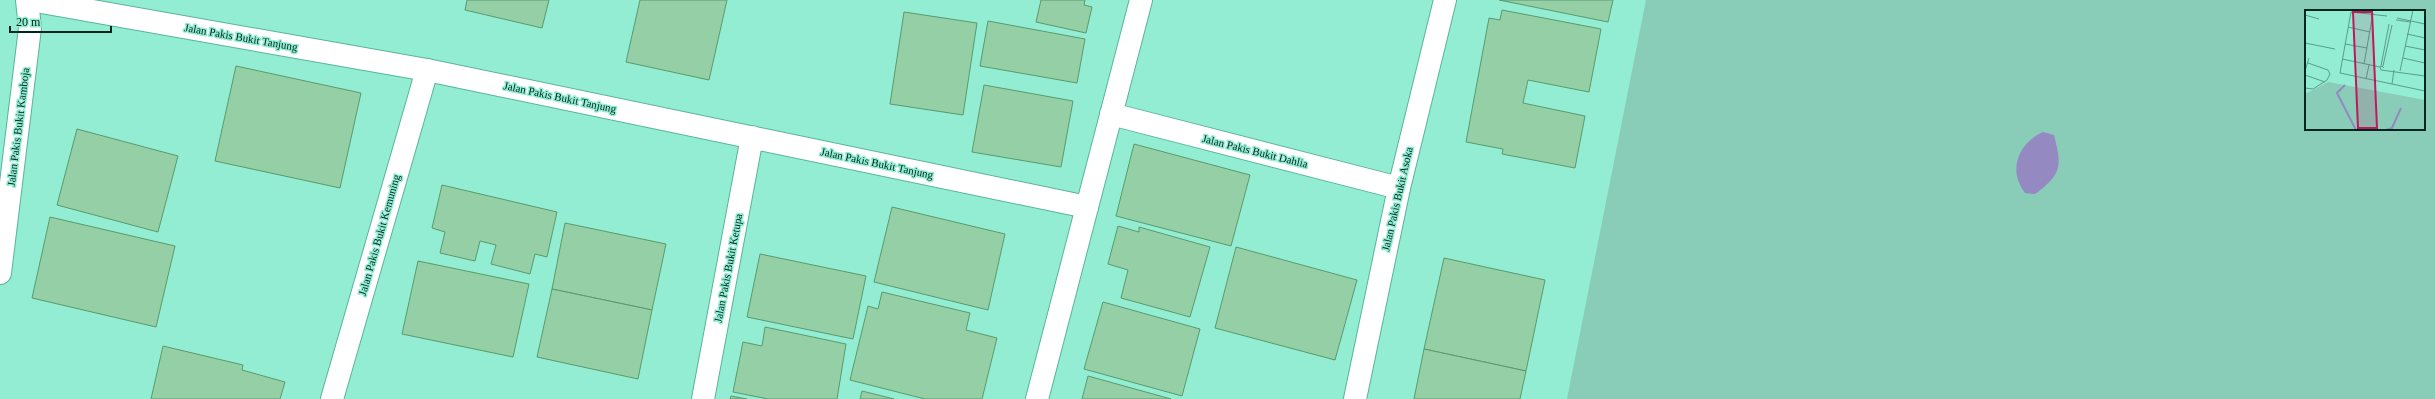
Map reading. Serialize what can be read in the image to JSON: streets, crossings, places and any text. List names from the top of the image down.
{
  "streets": {
    "street": [
      "Jalan Pakis Bukit Tanjung",
      "Jalan Pakis Bukit Kamboja",
      "Jalan Pakis Bukit Dahlia",
      "Jalan Pakis Bukit Asoka",
      "Jalan Pakis Bukit Kemuning",
      "Jalan Pakis Bukit Ketupa"
    ]
  },
  "crossings": [
    ["Jalan Pakis Bukit Tanjung", "Jalan Pakis Bukit Kamboja"],
    ["Jalan Pakis Bukit Tanjung", "Jalan Pakis Bukit Kemuning"],
    ["Jalan Pakis Bukit Tanjung", "Jalan Pakis Bukit Ketupa"],
    ["Jalan Pakis Bukit Dahlia", "Jalan Pakis Bukit Asoka"]
  ],
  "scale_bar": "20 m"
}
